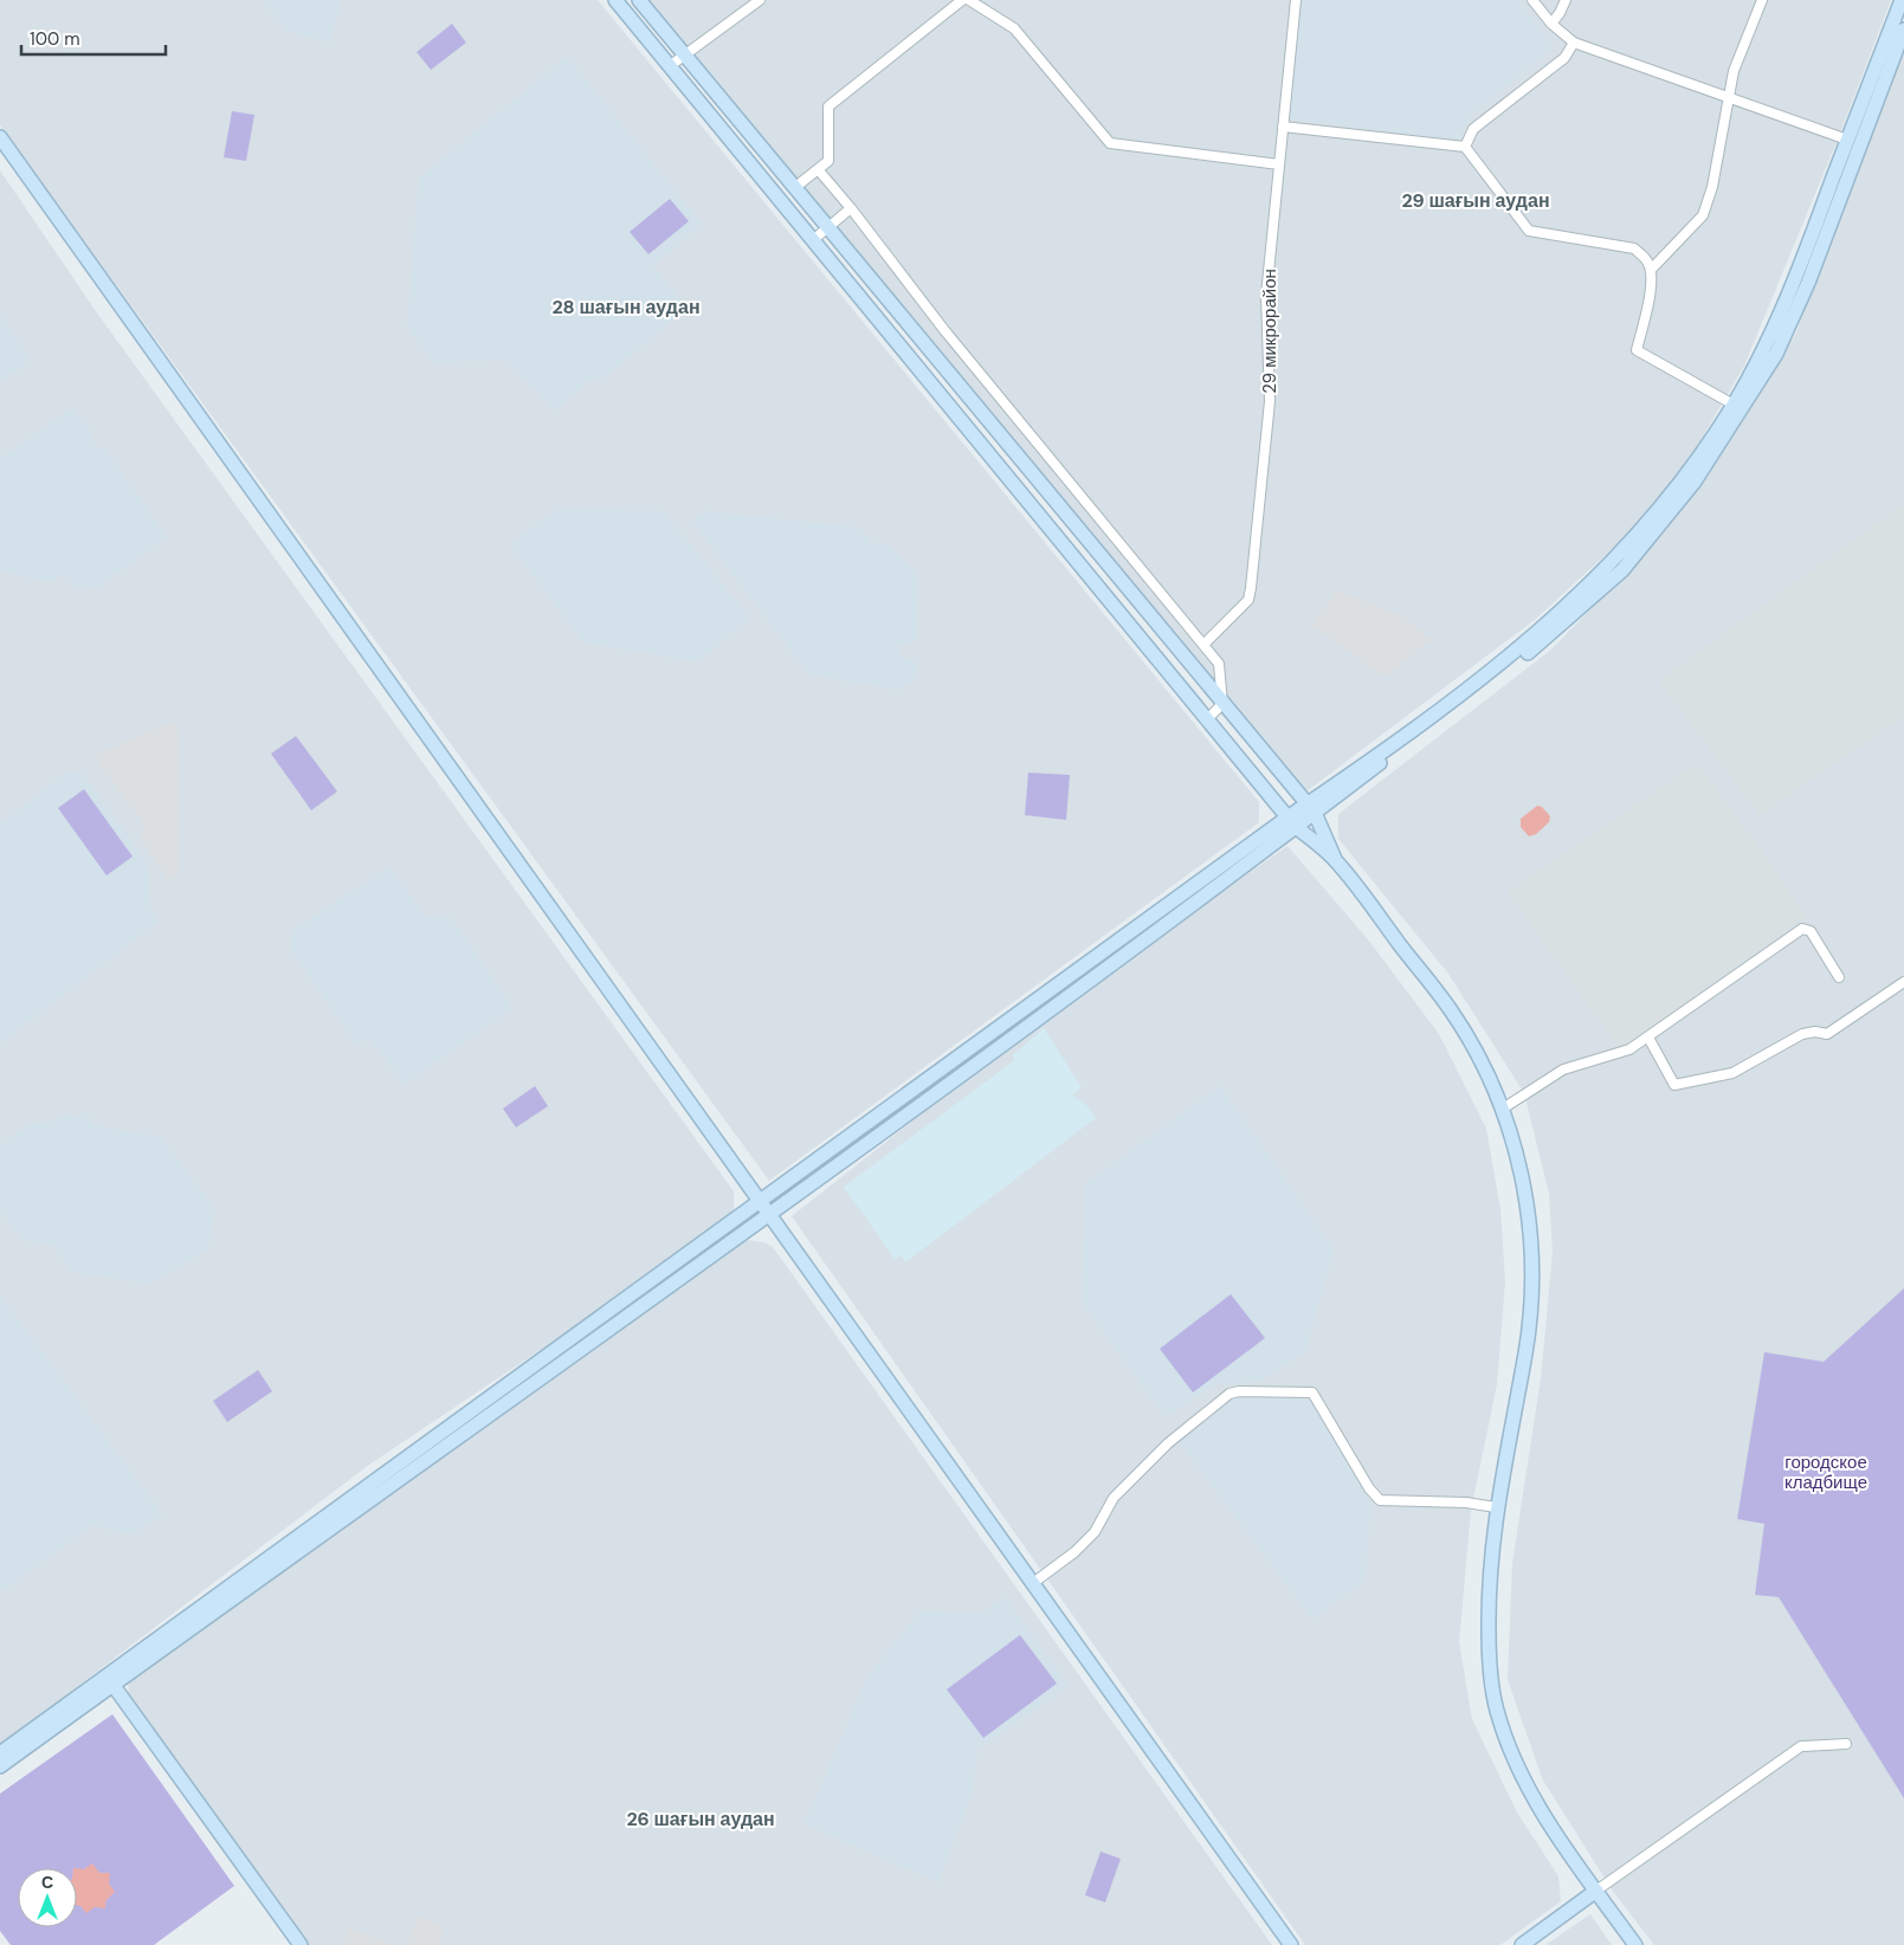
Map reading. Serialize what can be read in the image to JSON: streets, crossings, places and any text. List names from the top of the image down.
{
  "streets": {
    "street": ["29 микрорайон"]
  },
  "districts": ["29 шағын аудан", "28 шағын аудан", "26 шағын аудан"],
  "parks": ["городское кладбище"],
  "scale_bar": "100 m",
  "north": "top"
}
